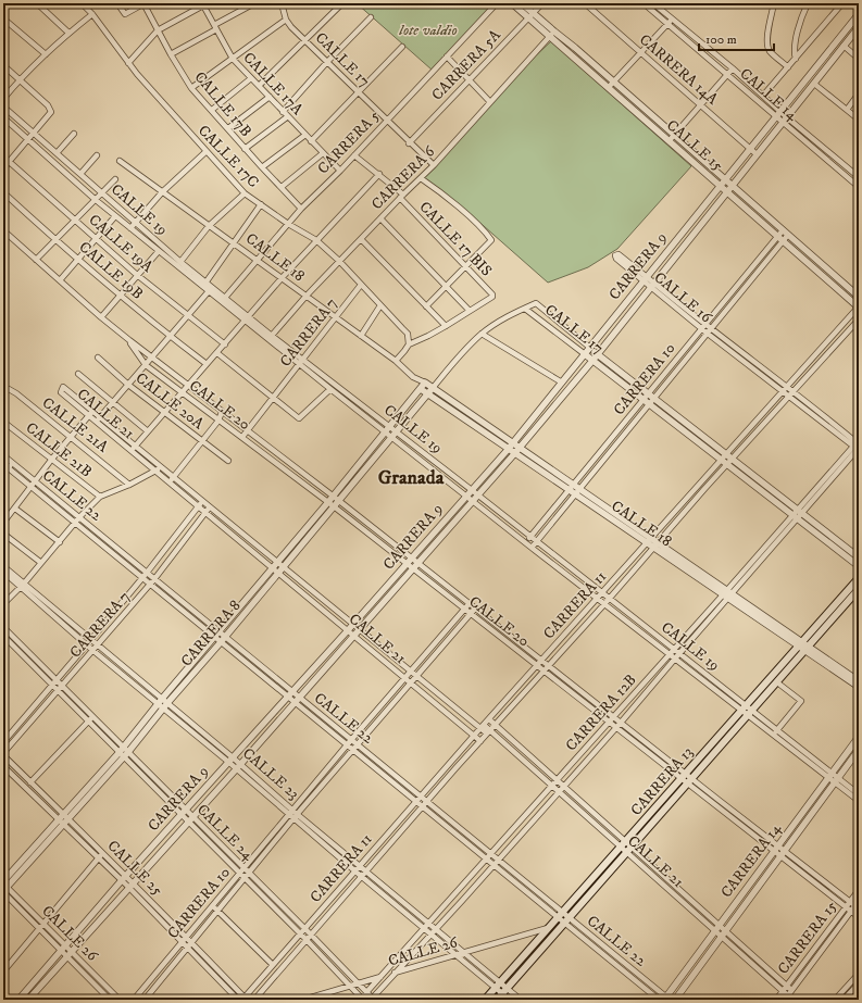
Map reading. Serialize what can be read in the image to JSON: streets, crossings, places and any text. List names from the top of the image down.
{
  "streets": {
    "main road": ["CARRERA 13"],
    "street": [
      "CALLE 17",
      "CARRERA 5A",
      "CARRERA 14A",
      "CALLE 17A",
      "CALLE 14",
      "CALLE 17B",
      "CARRERA 5",
      "CALLE 15",
      "CALLE 17C",
      "CARRERA 6",
      "CALLE 19",
      "CALLE 17 BIS",
      "CALLE 19A",
      "CALLE 18",
      "CARRERA 9",
      "CALLE 19B",
      "CALLE 16",
      "CARRERA 7",
      "CARRERA 10",
      "CALLE 20A",
      "CALLE 20",
      "CALLE 21",
      "CALLE 21A",
      "CALLE 21B",
      "CALLE 22",
      "CARRERA 11",
      "CARRERA 8",
      "CARRERA 12B",
      "CALLE 23",
      "CALLE 24",
      "CARRERA 14",
      "CALLE 25",
      "CALLE 26",
      "CARRERA 15"
    ]
  },
  "crossings": [
    ["CALLE 17", "CARRERA 5A"],
    ["CALLE 17", "CARRERA 5"],
    ["CALLE 17", "CARRERA 6"],
    ["CALLE 17", "CARRERA 9"],
    ["CALLE 17", "CARRERA 10"],
    ["CALLE 17", "CARRERA 11"],
    ["CALLE 17", "CARRERA 12B"],
    ["CARRERA 5A", "CALLE 15"],
    ["CARRERA 14A", "CARRERA 9"],
    ["CALLE 17A", "CARRERA 5"],
    ["CALLE 14", "CARRERA 9"],
    ["CALLE 17B", "CARRERA 5"],
    ["CARRERA 5", "CALLE 17C"],
    ["CARRERA 5", "CALLE 19"],
    ["CARRERA 5", "CALLE 18"],
    ["CALLE 15", "CARRERA 6"],
    ["CALLE 15", "CARRERA 9"],
    ["CALLE 15", "CARRERA 10"],
    ["CALLE 15", "CARRERA 11"],
    ["CALLE 17C", "CARRERA 6"],
    ["CALLE 17C", "CARRERA 7"],
    ["CARRERA 6", "CALLE 19"],
    ["CARRERA 6", "CALLE 17 BIS"],
    ["CARRERA 6", "CALLE 19A"],
    ["CARRERA 6", "CALLE 18"],
    ["CARRERA 6", "CALLE 19B"],
    ["CARRERA 6", "CALLE 20A"],
    ["CARRERA 6", "CALLE 20"],
    ["CARRERA 6", "CALLE 21"],
    ["CALLE 19", "CARRERA 9"],
    ["CALLE 19", "CARRERA 7"],
    ["CALLE 19", "CARRERA 10"],
    ["CALLE 19", "CARRERA 11"],
    ["CALLE 19", "CARRERA 8"],
    ["CALLE 19", "CARRERA 12B"],
    ["CALLE 19", "CARRERA 13"],
    ["CALLE 19", "CARRERA 14"],
    ["CALLE 18", "CARRERA 9"],
    ["CALLE 18", "CARRERA 7"],
    ["CALLE 18", "CARRERA 10"],
    ["CALLE 18", "CARRERA 11"],
    ["CALLE 18", "CARRERA 8"],
    ["CALLE 18", "CARRERA 12B"],
    ["CALLE 18", "CARRERA 13"],
    ["CARRERA 9", "CALLE 16"],
    ["CARRERA 9", "CALLE 20"],
    ["CARRERA 9", "CALLE 21"],
    ["CARRERA 9", "CALLE 22"],
    ["CARRERA 9", "CALLE 23"],
    ["CARRERA 9", "CALLE 24"],
    ["CARRERA 9", "CALLE 25"],
    ["CARRERA 9", "CALLE 26"],
    ["CALLE 16", "CARRERA 10"],
    ["CALLE 16", "CARRERA 11"],
    ["CALLE 16", "CARRERA 12B"],
    ["CARRERA 7", "CALLE 20"],
    ["CARRERA 7", "CALLE 21"],
    ["CARRERA 7", "CALLE 22"],
    ["CARRERA 7", "CALLE 23"],
    ["CARRERA 7", "CALLE 24"],
    ["CARRERA 7", "CALLE 25"],
    ["CARRERA 10", "CALLE 20"],
    ["CARRERA 10", "CALLE 21"],
    ["CARRERA 10", "CALLE 22"],
    ["CARRERA 10", "CALLE 23"],
    ["CARRERA 10", "CALLE 24"],
    ["CARRERA 10", "CALLE 25"],
    ["CALLE 20", "CARRERA 11"],
    ["CALLE 20", "CARRERA 8"],
    ["CALLE 20", "CARRERA 12B"],
    ["CALLE 20", "CARRERA 13"],
    ["CALLE 20", "CARRERA 14"],
    ["CALLE 20", "CARRERA 15"],
    ["CALLE 21", "CARRERA 11"],
    ["CALLE 21", "CARRERA 8"],
    ["CALLE 21", "CARRERA 12B"],
    ["CALLE 21", "CARRERA 13"],
    ["CALLE 21", "CARRERA 14"],
    ["CALLE 21", "CARRERA 15"],
    ["CALLE 22", "CARRERA 11"],
    ["CALLE 22", "CARRERA 8"],
    ["CALLE 22", "CARRERA 12B"],
    ["CALLE 22", "CARRERA 13"],
    ["CALLE 22", "CARRERA 14"],
    ["CARRERA 11", "CALLE 23"],
    ["CARRERA 11", "CALLE 24"],
    ["CARRERA 11", "CALLE 25"],
    ["CARRERA 8", "CALLE 23"],
    ["CARRERA 8", "CALLE 24"],
    ["CARRERA 8", "CALLE 25"],
    ["CARRERA 8", "CALLE 26"],
    ["CARRERA 12B", "CALLE 23"],
    ["CARRERA 12B", "CALLE 24"],
    ["CARRERA 12B", "CALLE 26"],
    ["CALLE 23", "CARRERA 13"],
    ["CALLE 23", "CALLE 26"],
    ["CARRERA 13", "CALLE 26"],
    ["CALLE 24", "CALLE 26"]
  ],
  "districts": ["Granada"],
  "parks": ["lote valdio"],
  "scale_bar": "100 m"
}
